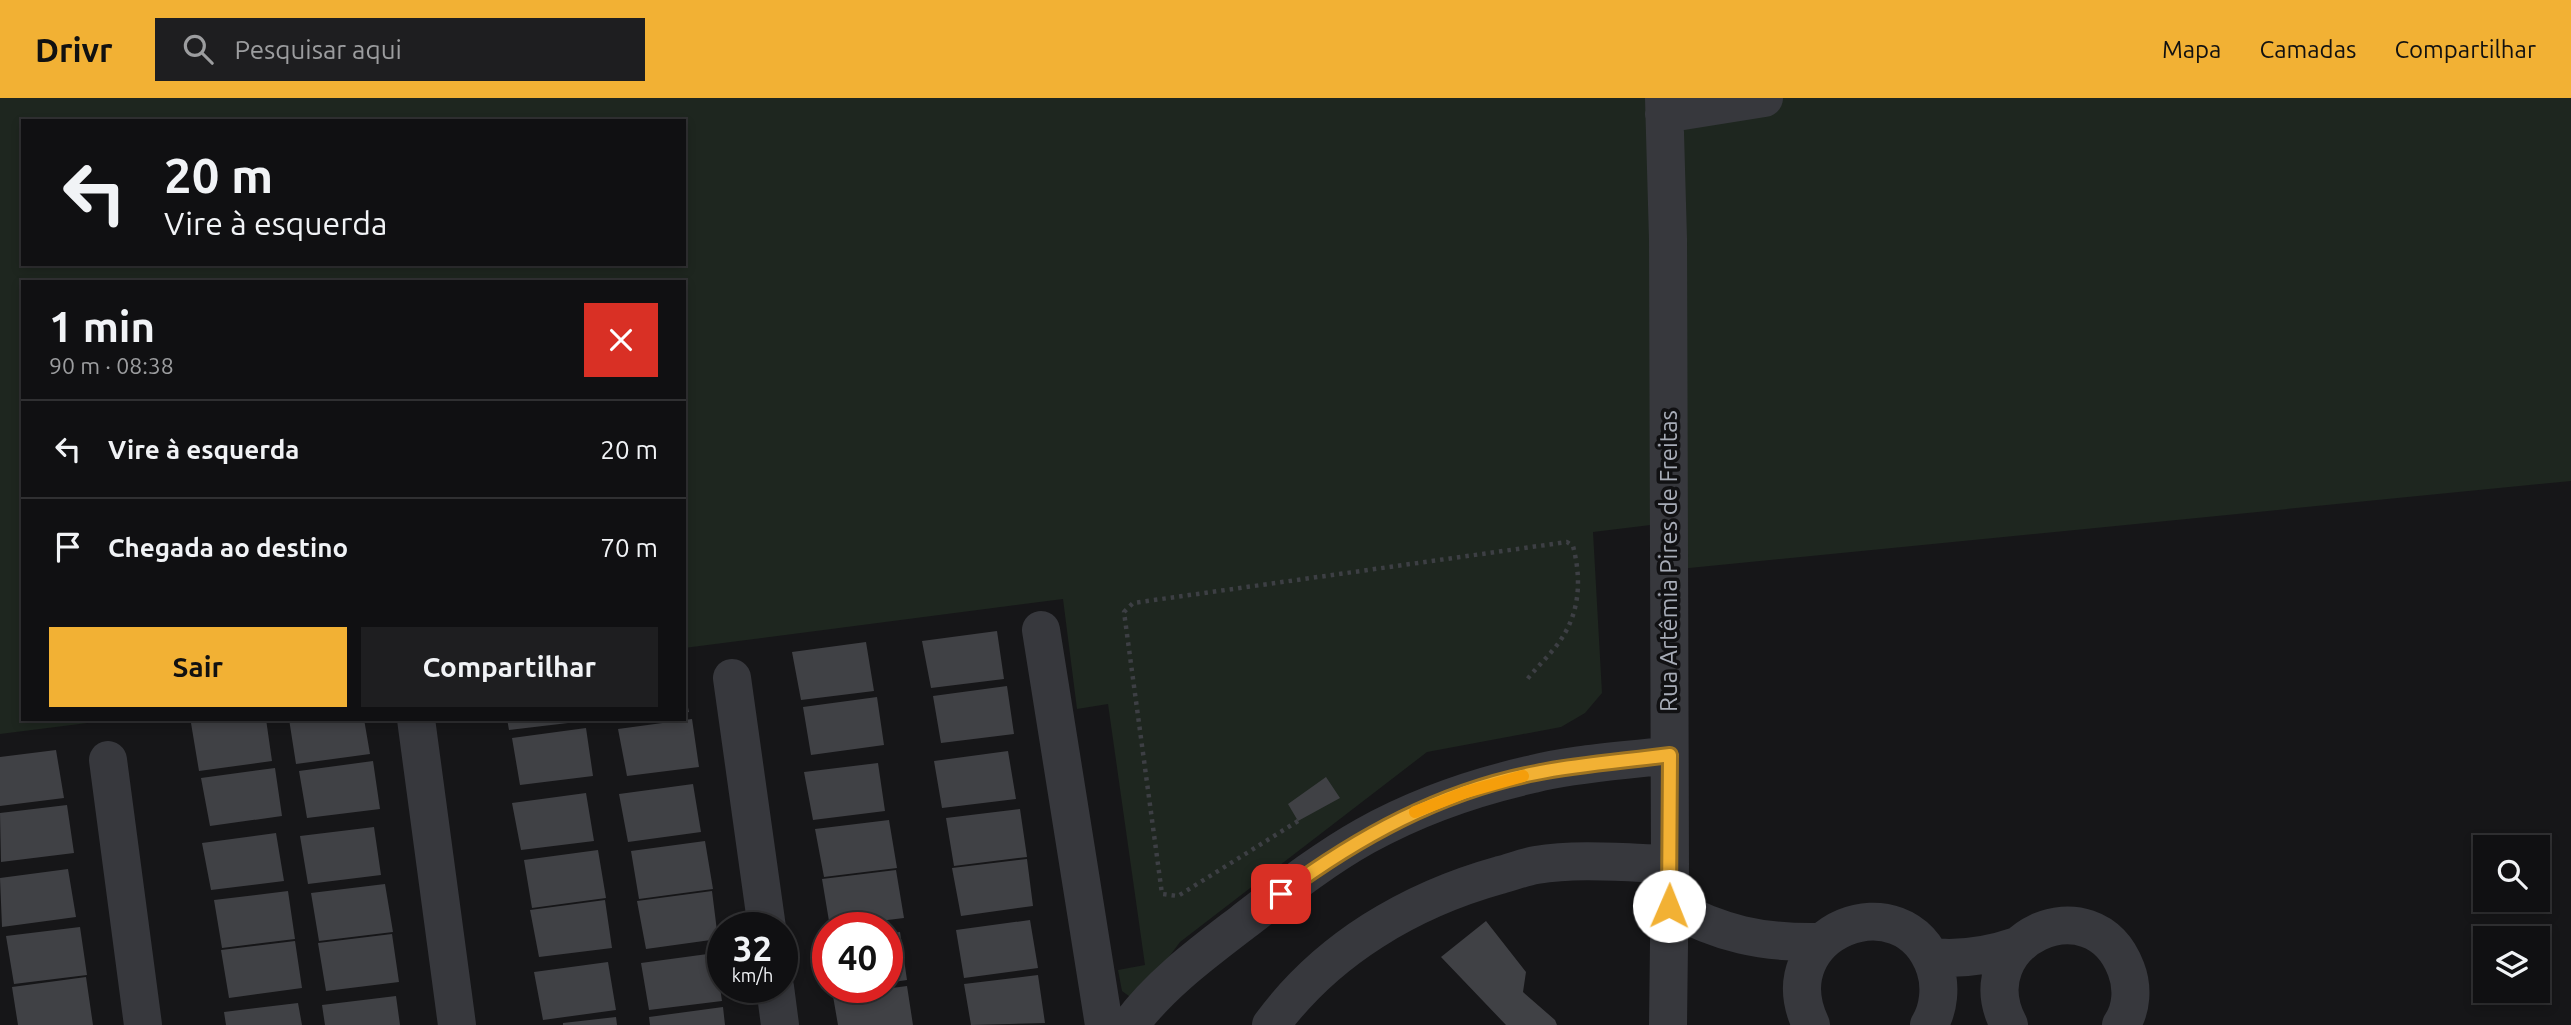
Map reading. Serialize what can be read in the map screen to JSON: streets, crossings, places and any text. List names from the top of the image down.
{
  "streets": {
    "street": ["Rua Artêmia Pires de Freitas"]
  },
  "page": {
    "header": "Drivr",
    "search": "Pesquisar aqui",
    "nav": ["Mapa", "Camadas", "Compartilhar"],
    "turn": ["20 m", "Vire à esquerda"],
    "heading": ["1 min", "90 m · 08:38"],
    "list": [
      {
        "name": "Vire à esquerda",
        "value": "20 m"
      },
      {
        "name": "Chegada ao destino",
        "value": "70 m"
      }
    ],
    "buttons": ["Sair", "Compartilhar"],
    "speed": "32 km/h",
    "limit": "40"
  }
}
